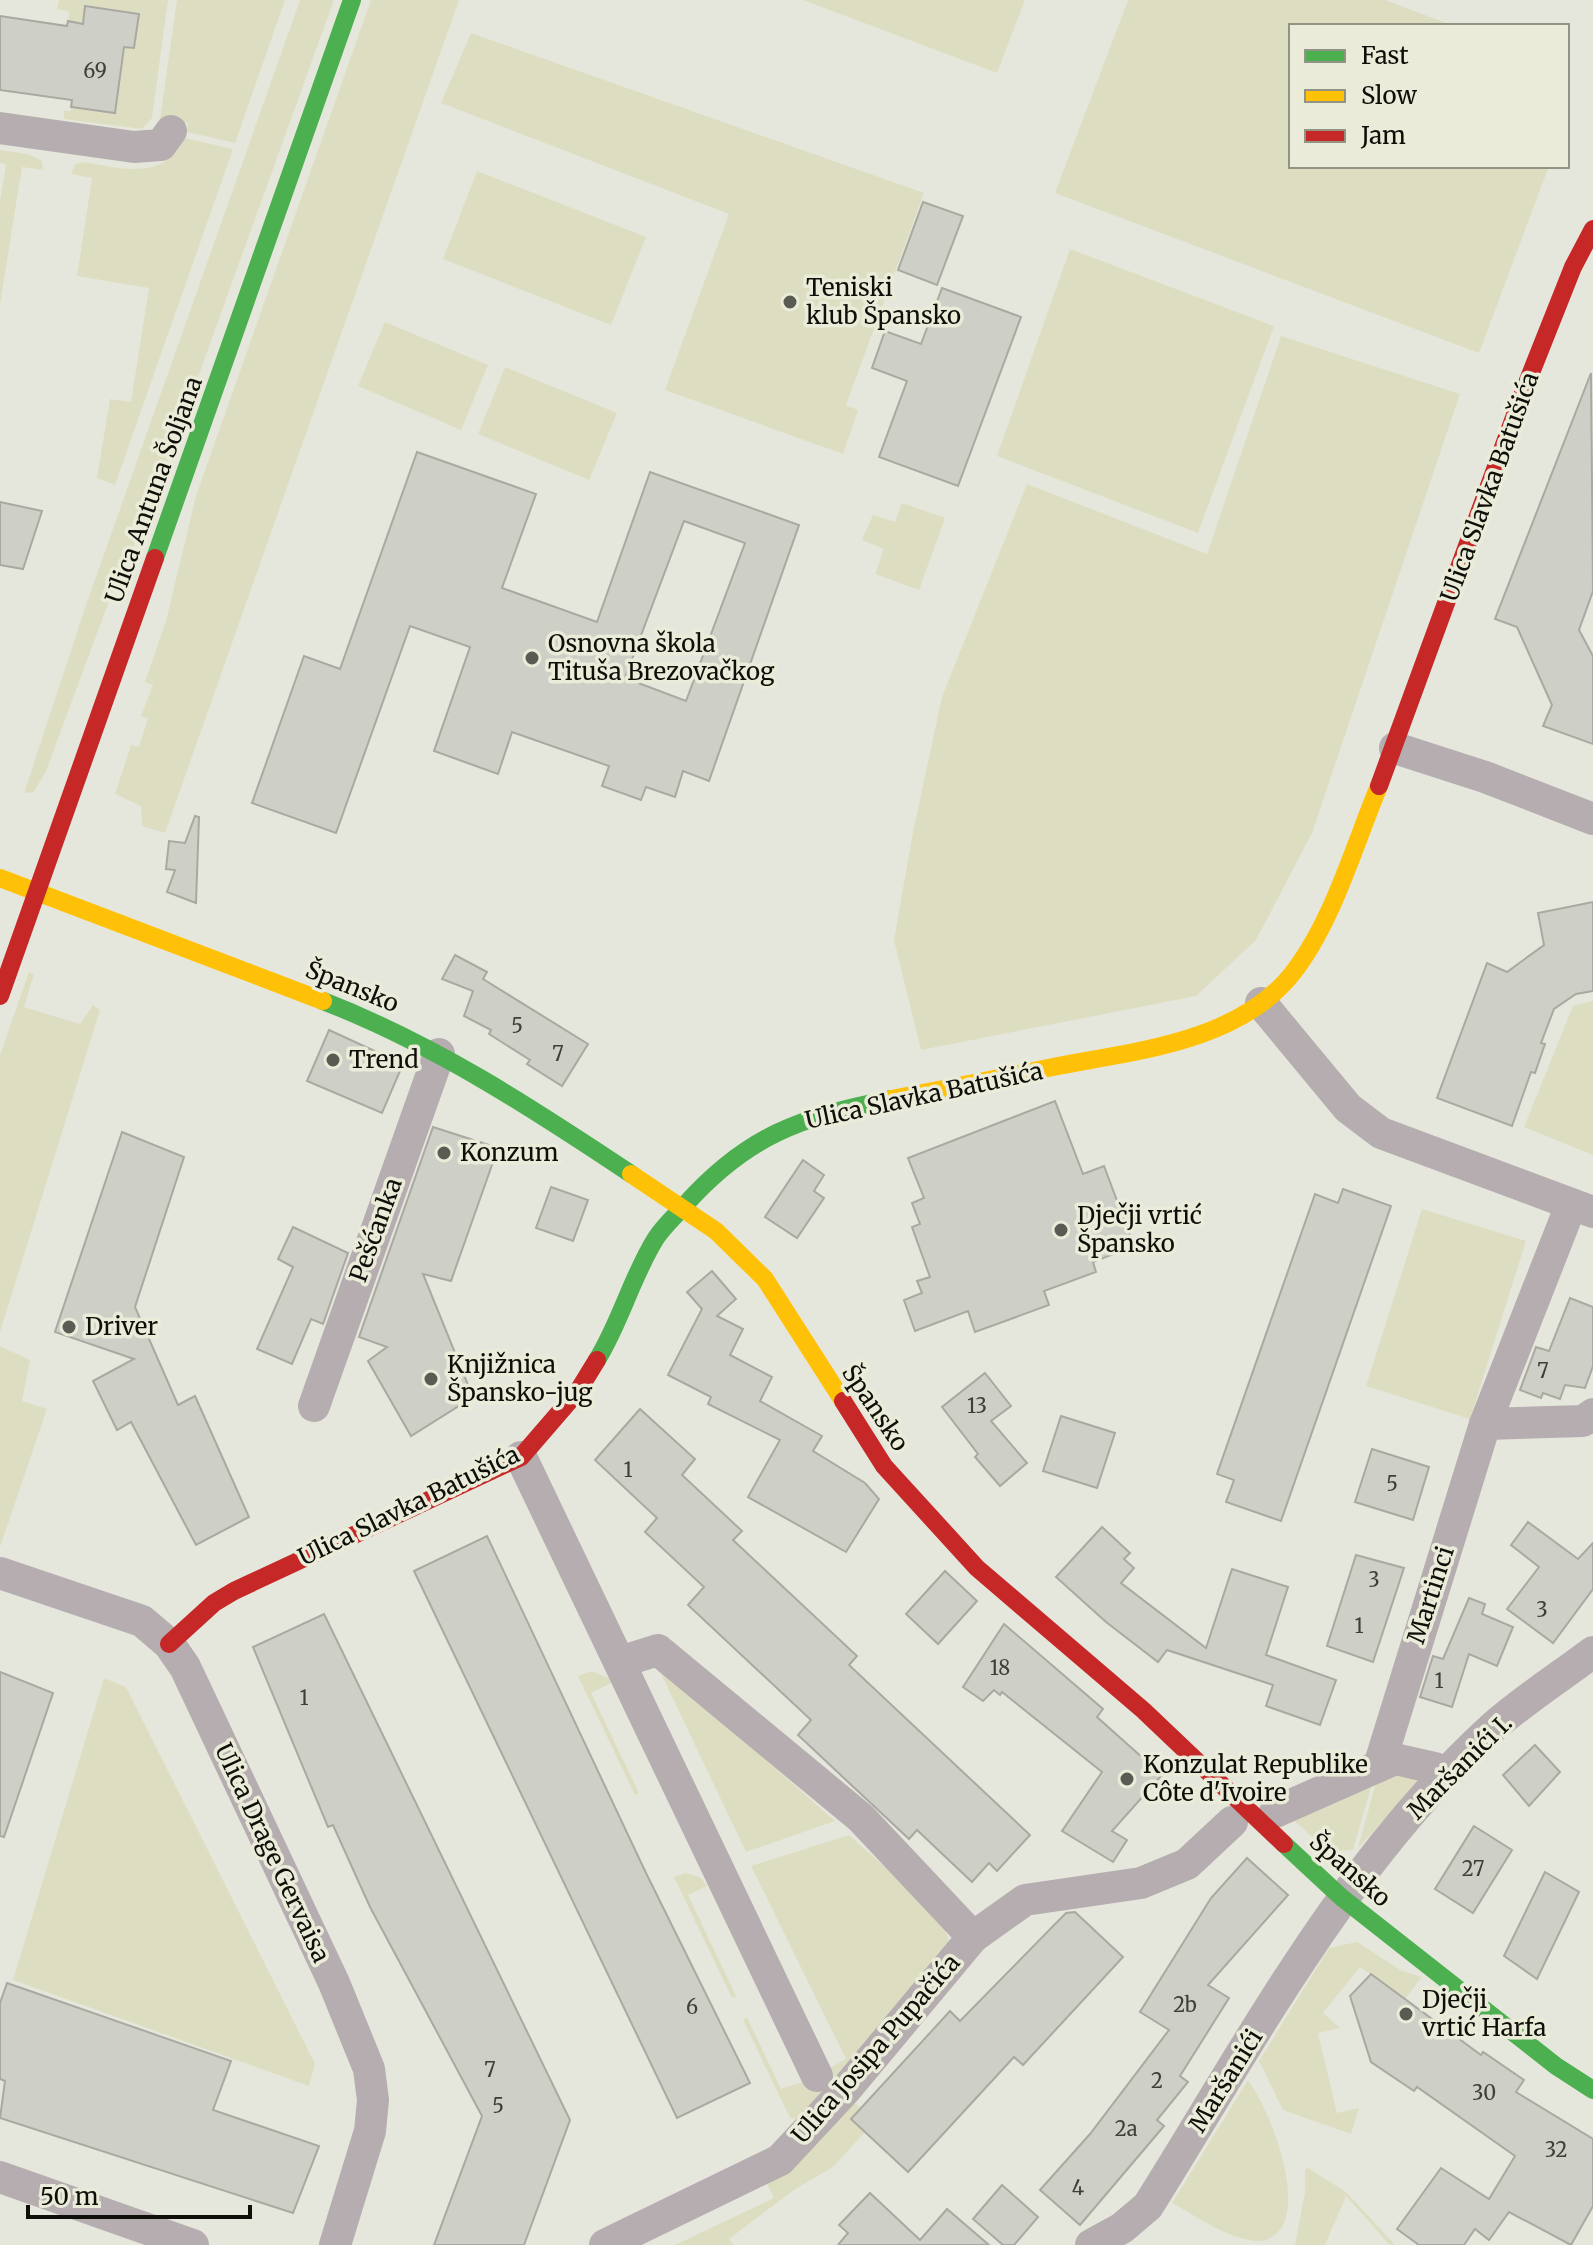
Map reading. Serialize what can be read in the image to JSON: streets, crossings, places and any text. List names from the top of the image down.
{
  "streets": {
    "street": [
      "Ulica Slavka Batušića",
      "Ulica Antuna Šoljana",
      "Špansko",
      "Pešćanka",
      "Martinci",
      "Maršanići I.",
      "Ulica Drage Gervaisa",
      "Ulica Josipa Pupačića",
      "Maršanići"
    ]
  },
  "crossings": [
    ["Ulica Slavka Batušića", "Špansko"],
    ["Ulica Slavka Batušića", "Ulica Drage Gervaisa"],
    ["Ulica Slavka Batušića", "Ulica Josipa Pupačića"],
    ["Ulica Antuna Šoljana", "Špansko"],
    ["Špansko", "Pešćanka"],
    ["Špansko", "Maršanići I."],
    ["Špansko", "Maršanići"],
    ["Maršanići I.", "Maršanići"]
  ],
  "places": [
    "Teniski klub Špansko",
    "Osnovna škola Tituša Brezovačkog",
    "Trend",
    "Konzum",
    "Dječji vrtić Špansko",
    "Driver",
    "Knjižnica Špansko-jug",
    "Konzulat Republike Côte d'Ivoire",
    "Dječji vrtić Harfa"
  ],
  "house_numbers": [
    "69",
    "5",
    "7",
    "7",
    "13",
    "1",
    "5",
    "3",
    "3",
    "1",
    "18",
    "1",
    "1",
    "27",
    "2b",
    "6",
    "7",
    "2",
    "30",
    "5",
    "2a",
    "32",
    "4"
  ],
  "legend": ["Fast", "Slow", "Jam"],
  "scale_bar": "50 m"
}
